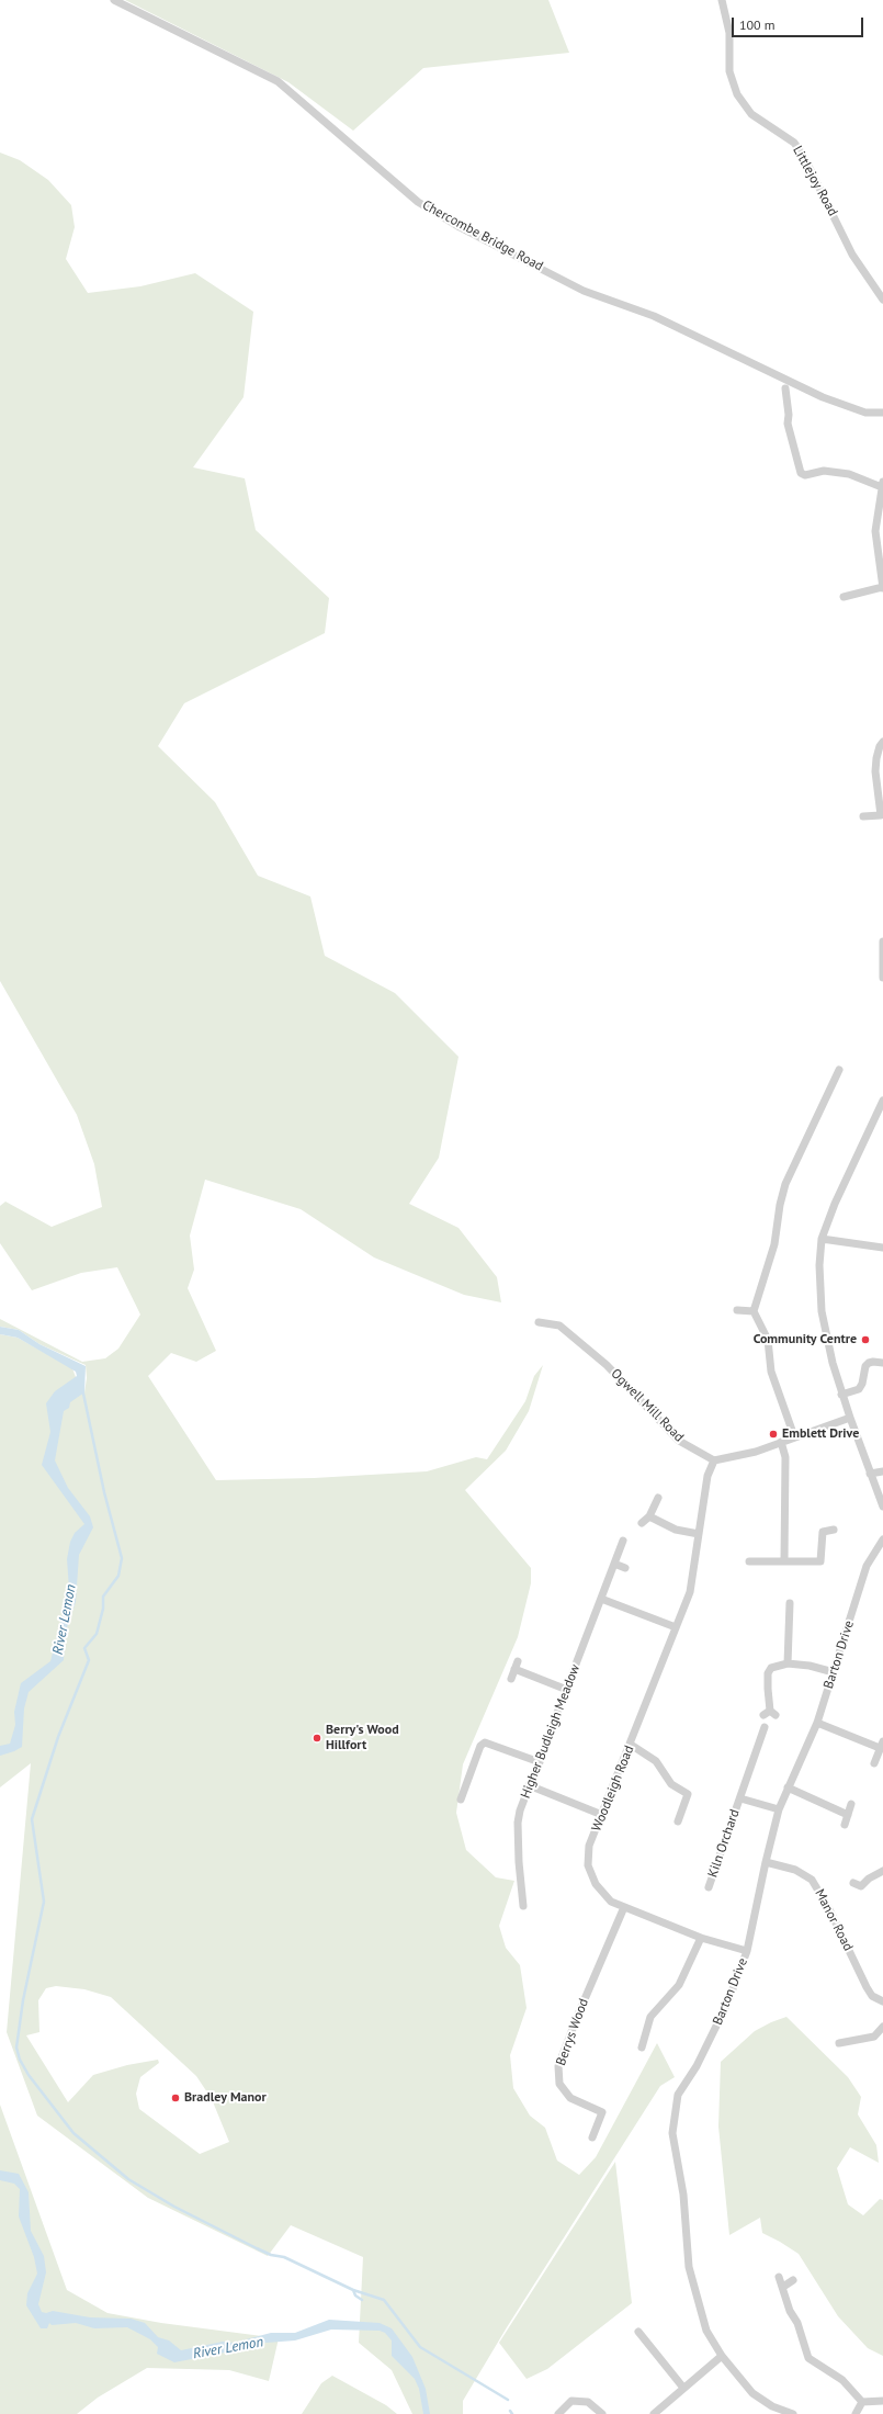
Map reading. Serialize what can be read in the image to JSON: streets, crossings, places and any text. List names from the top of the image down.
{
  "streets": {
    "street": [
      "Littlejoy Road",
      "Chercombe Bridge Road",
      "Ogwell Mill Road",
      "Barton Drive",
      "Higher Budleigh Meadow",
      "Woodleigh Road",
      "Kiln Orchard",
      "Manor Road",
      "Berrys Wood"
    ]
  },
  "crossings": [
    ["Ogwell Mill Road", "Woodleigh Road"],
    ["Barton Drive", "Woodleigh Road"],
    ["Barton Drive", "Kiln Orchard"],
    ["Barton Drive", "Manor Road"],
    ["Woodleigh Road", "Berrys Wood"]
  ],
  "water": ["River Lemon"],
  "places": [
    "Community Centre",
    "Emblett Drive",
    "Berry's Wood Hillfort",
    "Bradley Manor"
  ],
  "scale_bar": "100 m"
}
